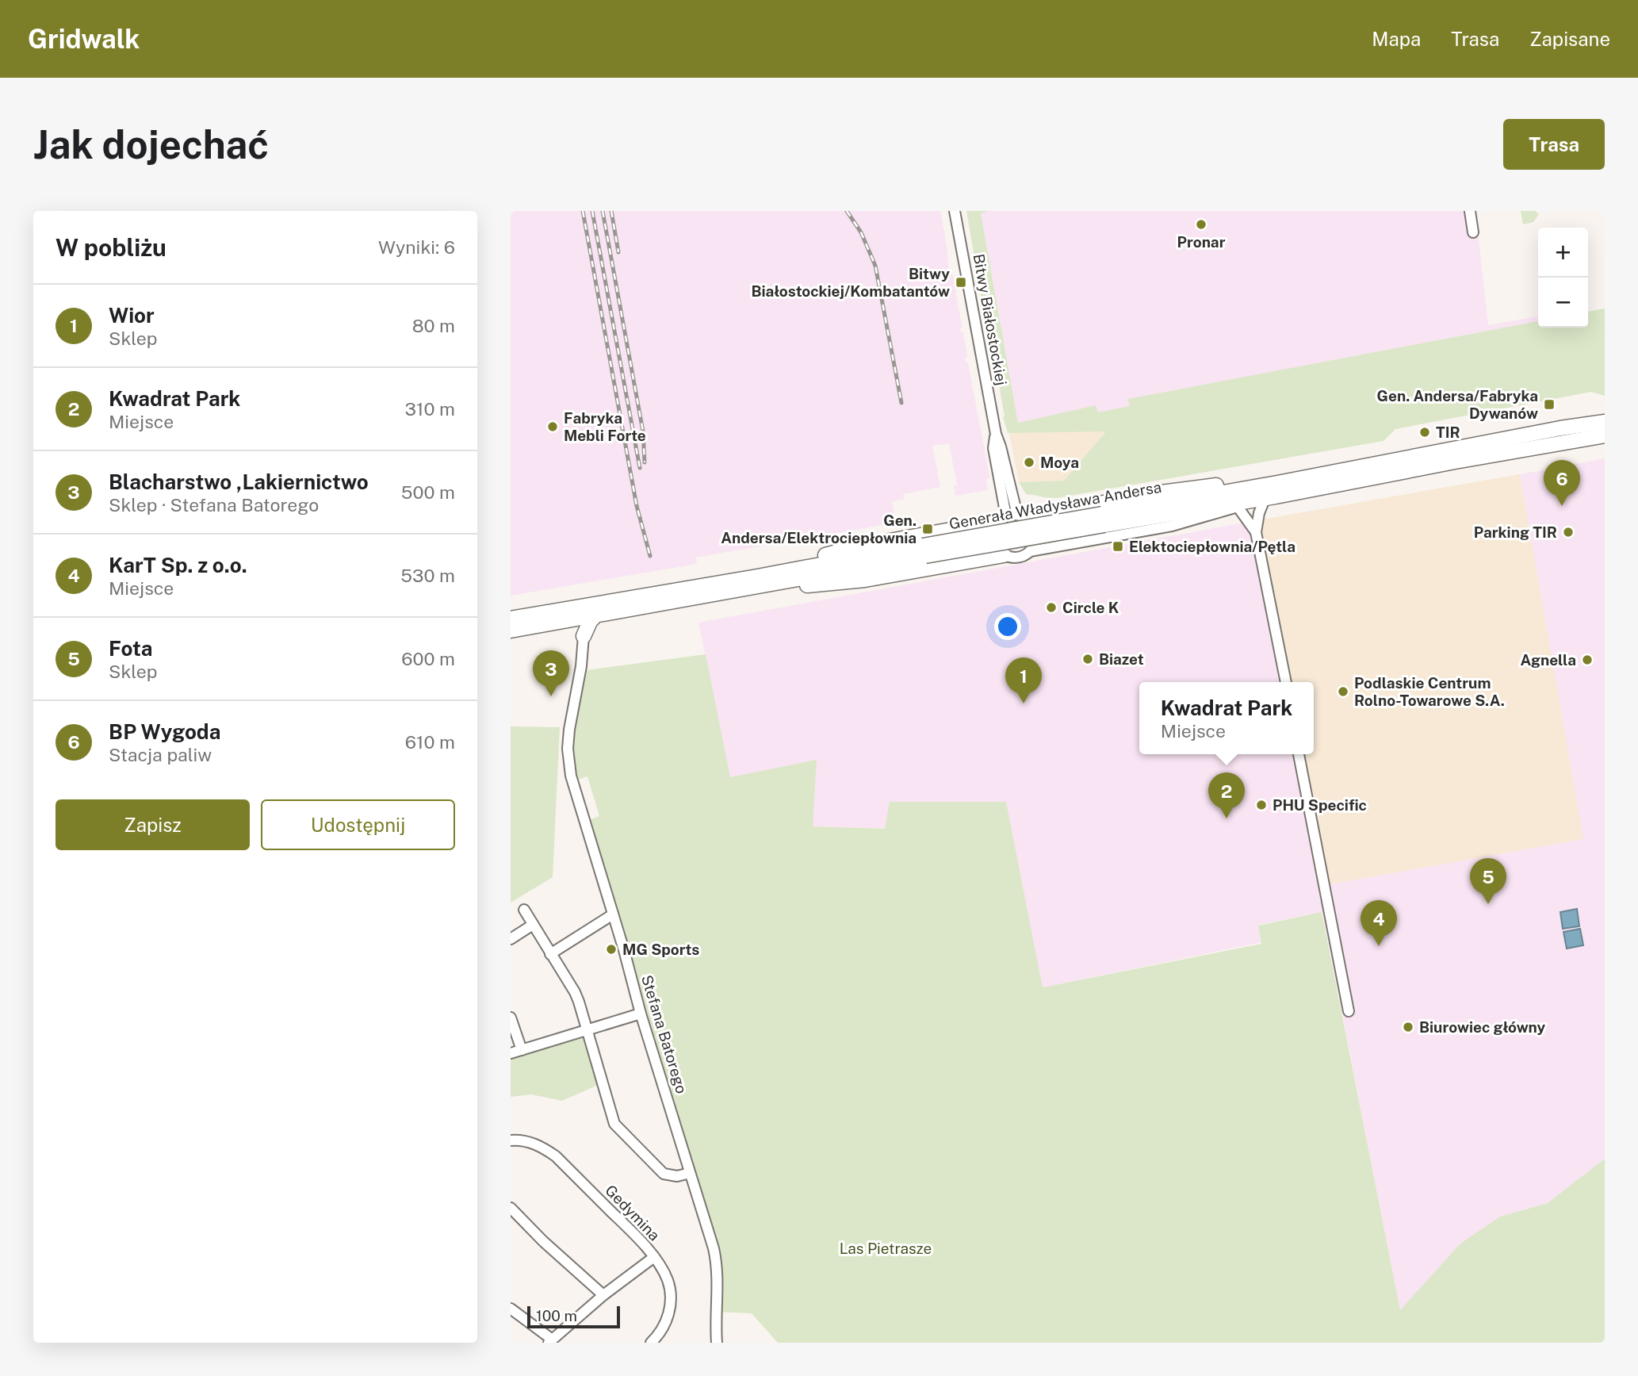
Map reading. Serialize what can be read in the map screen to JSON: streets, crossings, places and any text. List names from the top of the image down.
{
  "streets": {
    "highway": ["Generała Władysława Andersa"],
    "street": ["Bitwy Białostockiej", "Stefana Batorego", "Gedymina"]
  },
  "parks": ["Las Pietrasze"],
  "places": {
    "other": [
      "Pronar",
      "Fabryka Mebli Forte",
      "TIR",
      "Moya",
      "Parking TIR",
      "Circle K",
      "Biazet",
      "Agnella",
      "Podlaskie Centrum Rolno-Towarowe S.A.",
      "PHU Specific",
      "MG Sports",
      "Biurowiec główny"
    ],
    "transit": [
      "Bitwy Białostockiej/Kombatantów",
      "Gen. Andersa/Fabryka Dywanów",
      "Gen. Andersa/Elektrociepłownia",
      "Elektociepłownia/Pętla"
    ]
  },
  "scale_bar": "100 m",
  "page": {
    "header": "Gridwalk",
    "nav": ["Mapa", "Trasa", "Zapisane"],
    "buttons": [
      "Trasa",
      ["Zapisz", "Udostępnij"]
    ],
    "title": "Jak dojechać",
    "heading": ["W pobliżu", "Wyniki: 6"],
    "map_buttons": ["+", "−"],
    "list": [
      {
        "mark": "1",
        "name": "Wior",
        "note": "Sklep",
        "value": "80 m"
      },
      {
        "mark": "2",
        "name": "Kwadrat Park",
        "note": "Miejsce",
        "value": "310 m"
      },
      {
        "mark": "3",
        "name": "Blacharstwo ,Lakiernictwo",
        "note": "Sklep · Stefana Batorego",
        "value": "500 m"
      },
      {
        "mark": "4",
        "name": "KarT Sp. z o.o.",
        "note": "Miejsce",
        "value": "530 m"
      },
      {
        "mark": "5",
        "name": "Fota",
        "note": "Sklep",
        "value": "600 m"
      },
      {
        "mark": "6",
        "name": "BP Wygoda",
        "note": "Stacja paliw",
        "value": "610 m"
      }
    ],
    "pins": [
      "6",
      "3",
      "1",
      "2",
      "5",
      "4"
    ],
    "popup": ["Kwadrat Park", "Miejsce"],
    "scale": "100 m"
  }
}
